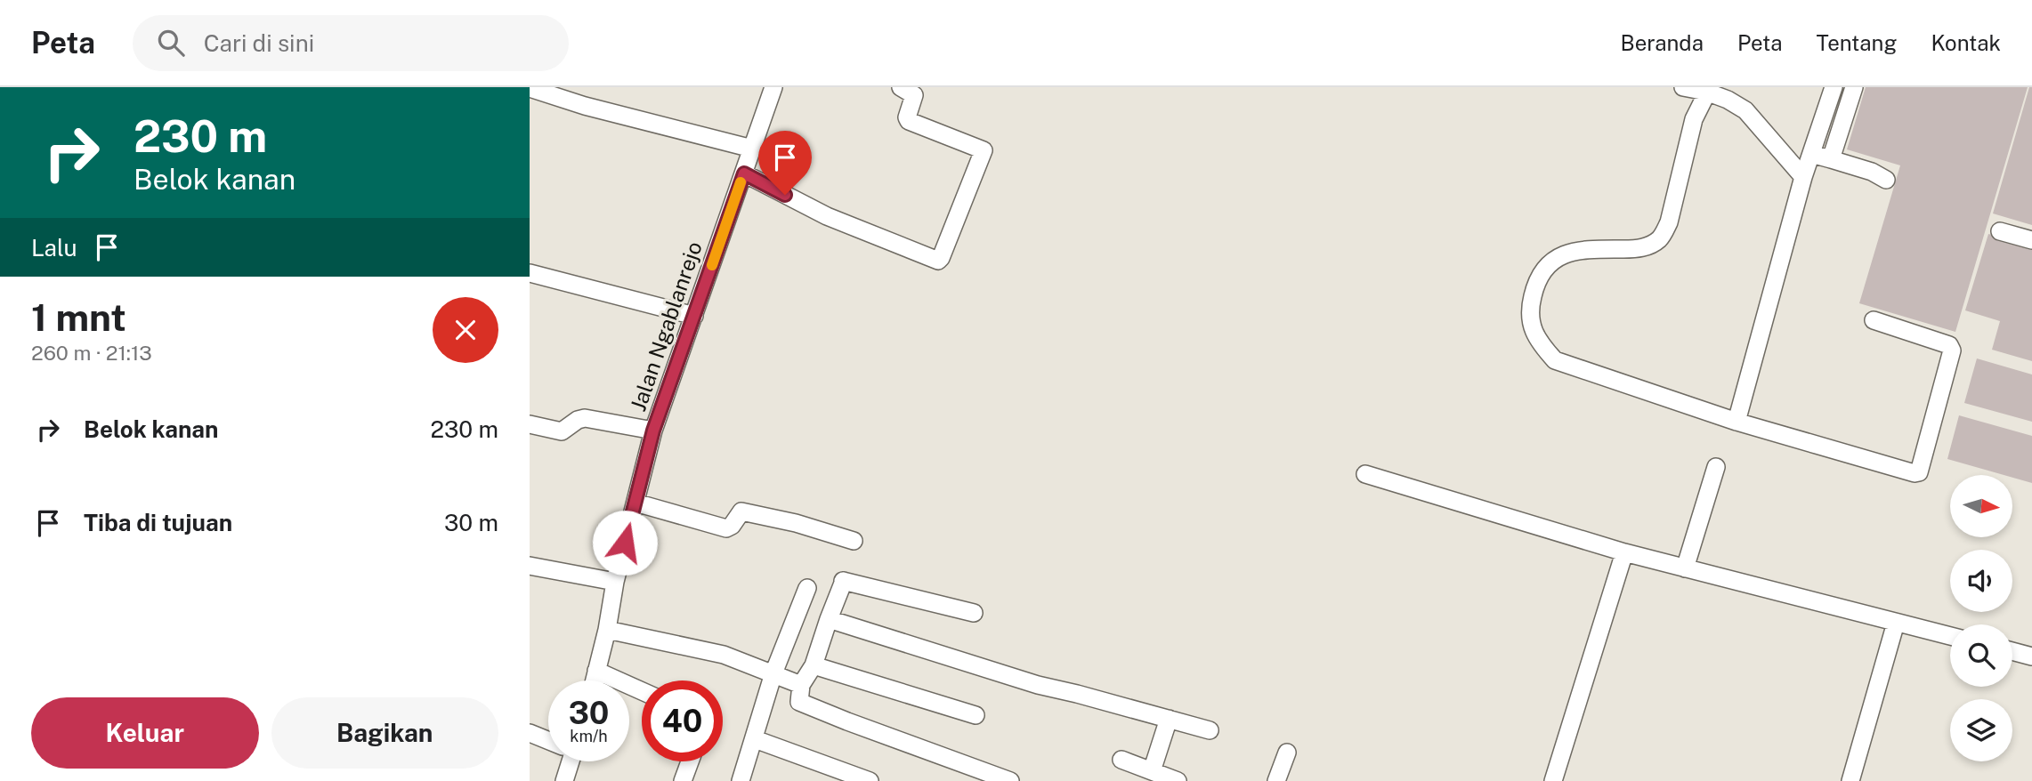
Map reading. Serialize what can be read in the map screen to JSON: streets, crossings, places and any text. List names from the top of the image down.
{
  "streets": {
    "street": ["Jalan Ngablanrejo"]
  },
  "north": "right",
  "page": {
    "header": "Peta",
    "search": "Cari di sini",
    "nav": [
      "Beranda",
      "Peta",
      "Tentang",
      "Kontak"
    ],
    "turn": ["230 m", "Belok kanan"],
    "then": "Lalu",
    "heading": ["1 mnt", "260 m · 21:13"],
    "list": [
      {
        "name": "Belok kanan",
        "value": "230 m"
      },
      {
        "name": "Tiba di tujuan",
        "value": "30 m"
      }
    ],
    "speed": "30 km/h",
    "limit": "40",
    "buttons": ["Keluar", "Bagikan"]
  }
}
